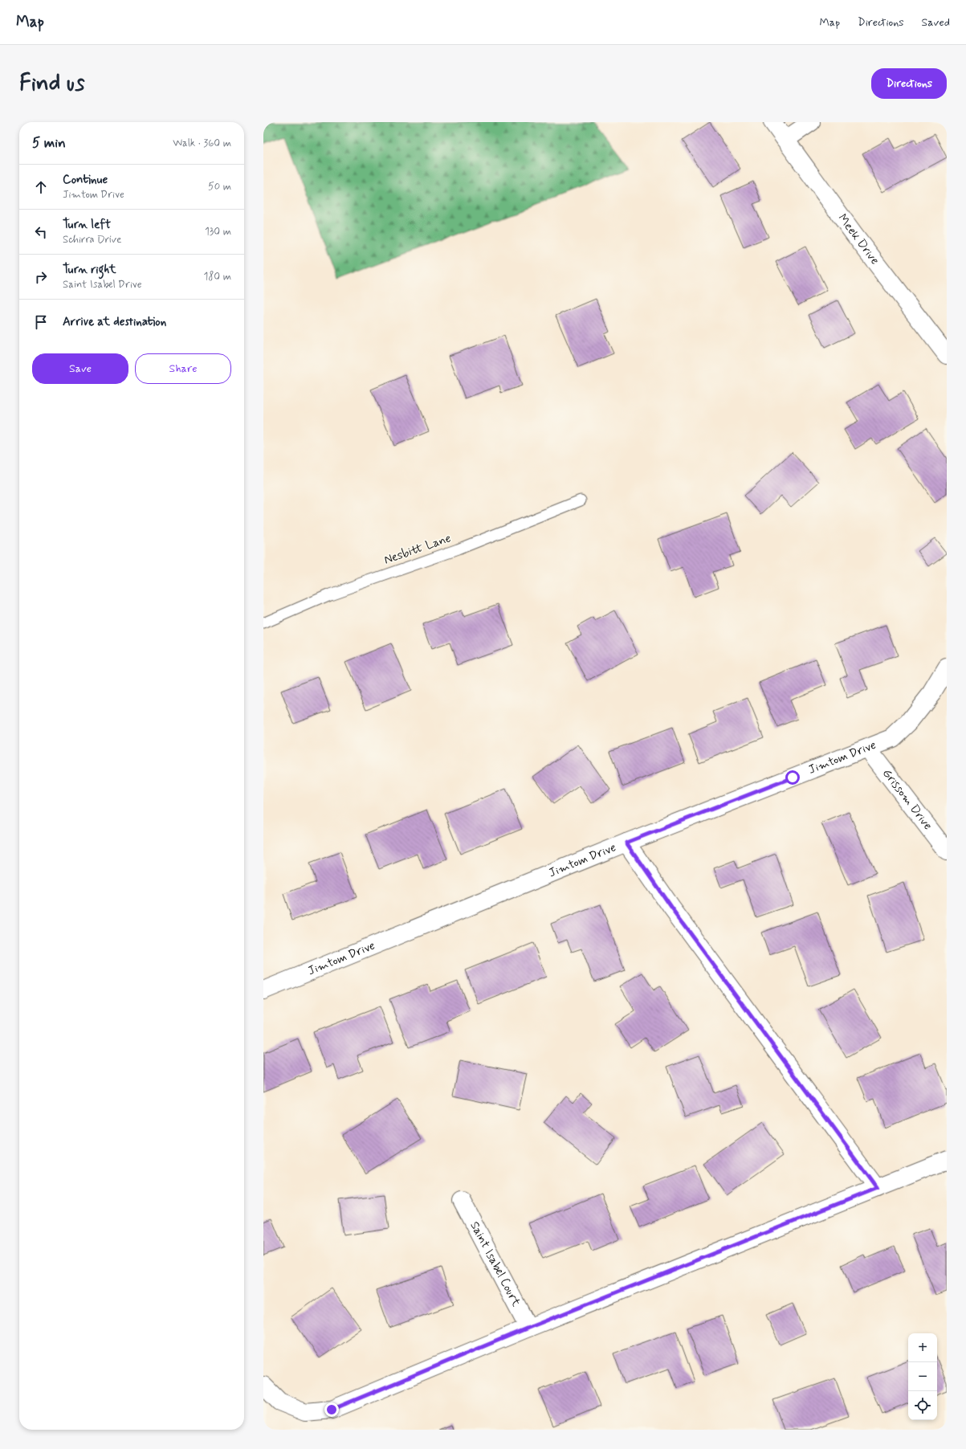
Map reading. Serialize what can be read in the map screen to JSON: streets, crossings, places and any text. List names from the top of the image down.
{
  "streets": {
    "street": [
      "Meek Drive",
      "Jimtom Drive",
      "Grissom Drive",
      "Saint Isabel Court"
    ],
    "lane": ["Nesbitt Lane"]
  },
  "crossings": [
    ["Jimtom Drive", "Grissom Drive"]
  ],
  "page": {
    "header": "Map",
    "nav": ["Map", "Directions", "Saved"],
    "buttons": [
      "Directions",
      ["Save", "Share"]
    ],
    "title": "Find us",
    "heading": ["5 min", "Walk · 360 m"],
    "list": [
      ["Continue", "Jimtom Drive", "50 m"],
      ["Turn left", "Schirra Drive", "130 m"],
      ["Turn right", "Saint Isabel Drive", "180 m"],
      "Arrive at destination"
    ],
    "map_buttons": ["+", "−"]
  }
}
